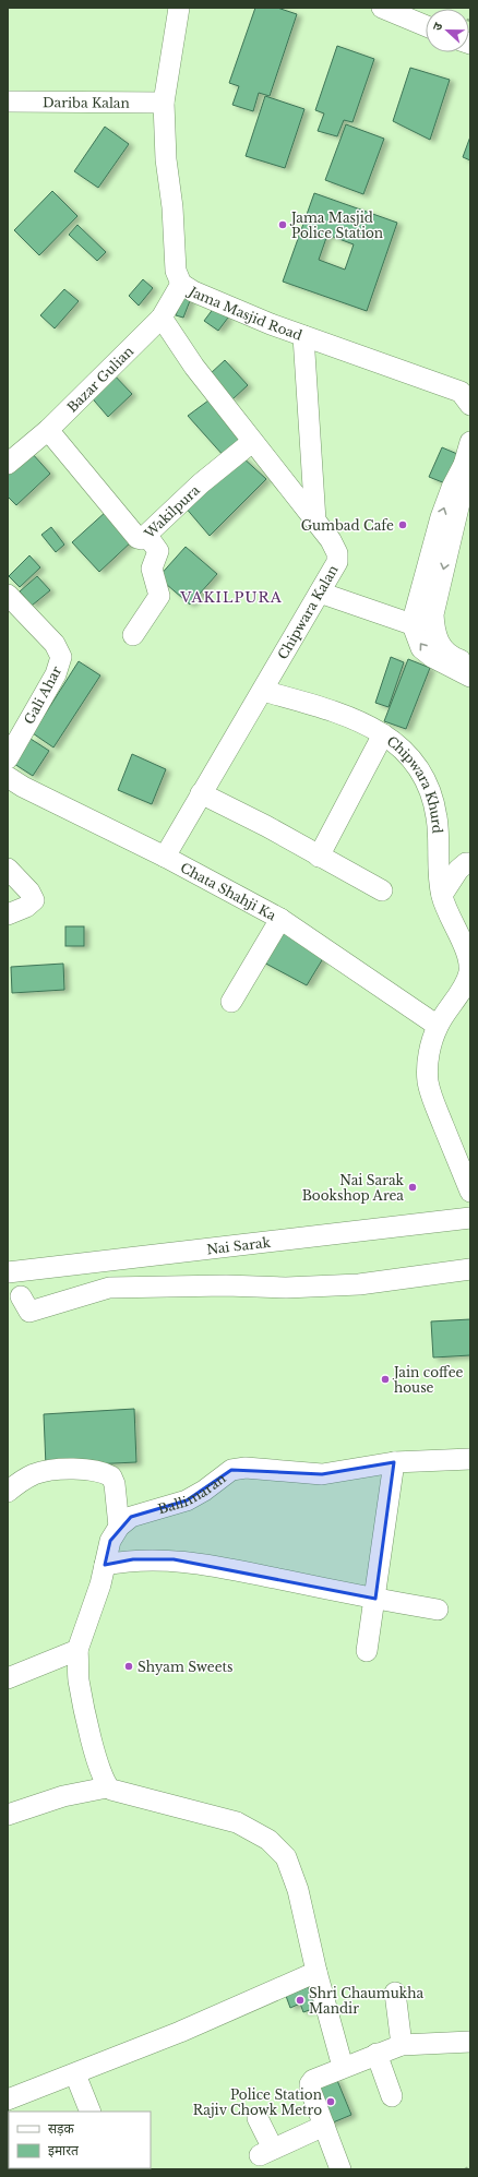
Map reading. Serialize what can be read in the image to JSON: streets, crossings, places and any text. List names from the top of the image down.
{
  "streets": {
    "street": [
      "Dariba Kalan",
      "Jama Masjid Road",
      "Bazar Gulian",
      "Wakilpura",
      "Chipwara Kalan",
      "Gali Ahar",
      "Chipwara Khurd",
      "Chata Shahji Ka",
      "Nai Sarak",
      "Ballimaran"
    ]
  },
  "crossings": [
    ["Dariba Kalan", "Jama Masjid Road"],
    ["Jama Masjid Road", "Bazar Gulian"],
    ["Bazar Gulian", "Wakilpura"],
    ["Bazar Gulian", "Chipwara Kalan"],
    ["Wakilpura", "Chipwara Kalan"],
    ["Chipwara Kalan", "Chipwara Khurd"],
    ["Chipwara Kalan", "Chata Shahji Ka"],
    ["Chipwara Khurd", "Chata Shahji Ka"]
  ],
  "districts": ["VAKILPURA"],
  "places": [
    "Jama Masjid Police Station",
    "Gumbad Cafe",
    "Nai Sarak Bookshop Area",
    "Jain coffee house",
    "Shyam Sweets",
    "Shri Chaumukha Mandir",
    "Police Station Rajiv Chowk Metro"
  ],
  "legend": ["सड़क", "इमारत"],
  "north": "left"
}
